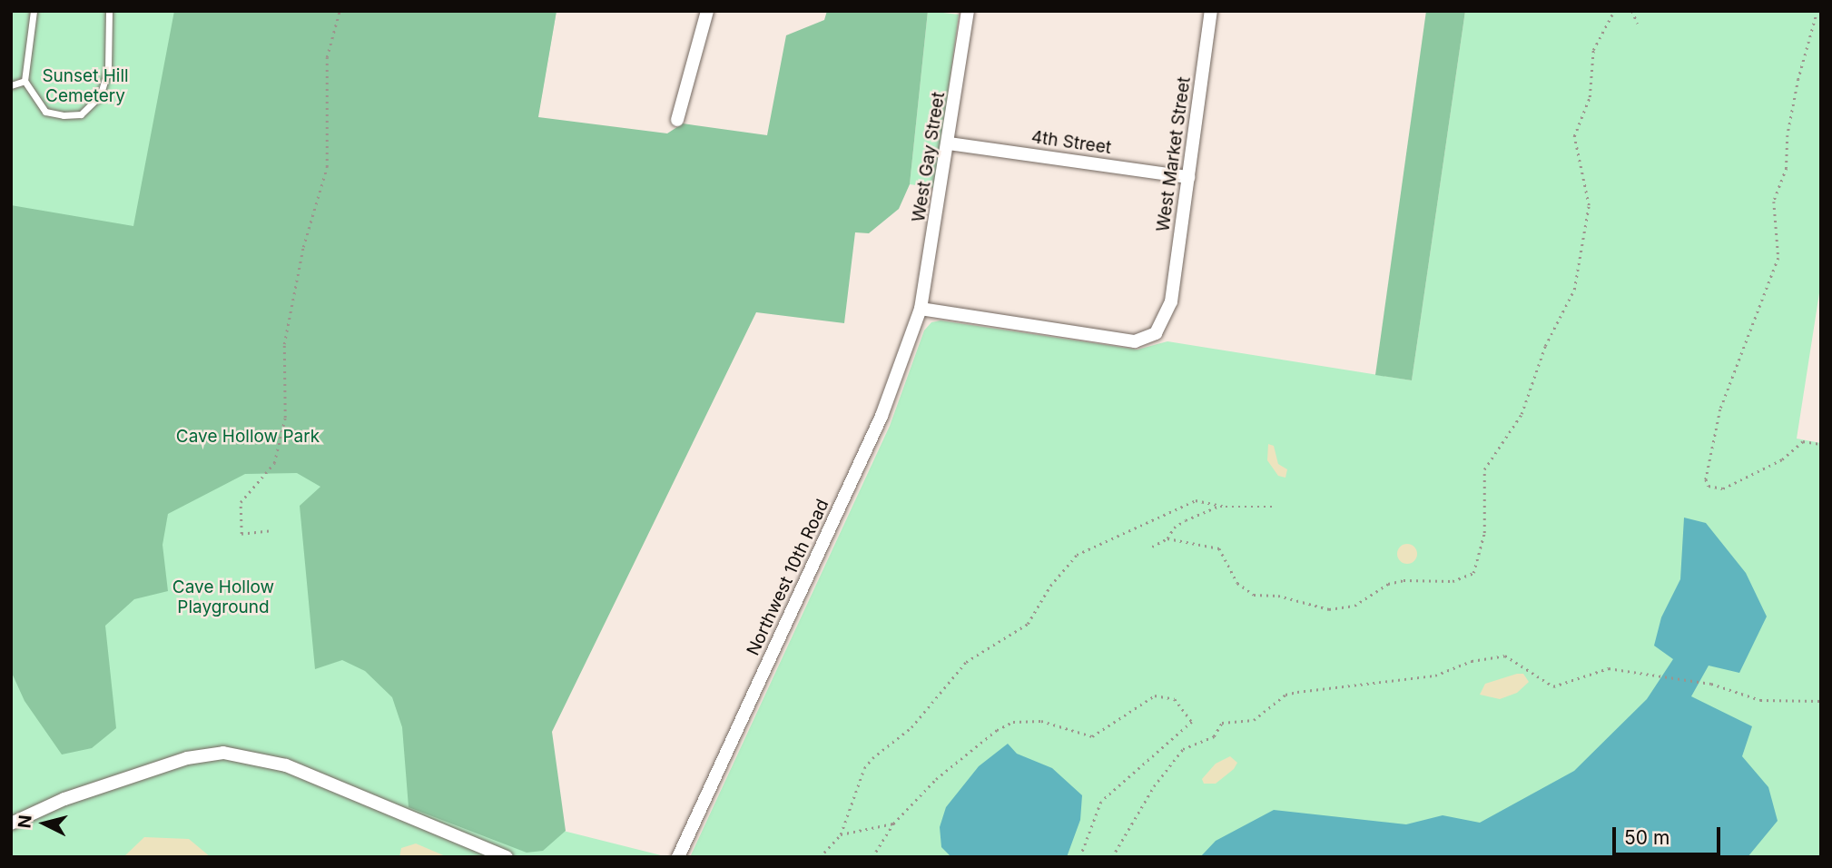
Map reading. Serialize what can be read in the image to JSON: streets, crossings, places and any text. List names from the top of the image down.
{
  "streets": {
    "street": [
      "4th Street",
      "West Market Street",
      "West Gay Street",
      "Northwest 10th Road"
    ]
  },
  "crossings": [
    ["4th Street", "West Market Street"],
    ["4th Street", "West Gay Street"],
    ["West Market Street", "West Gay Street"],
    ["West Market Street", "Northwest 10th Road"],
    ["West Gay Street", "Northwest 10th Road"]
  ],
  "parks": ["Sunset Hill Cemetery", "Cave Hollow Park", "Cave Hollow Playground"],
  "scale_bar": "50 m",
  "north": "left"
}
